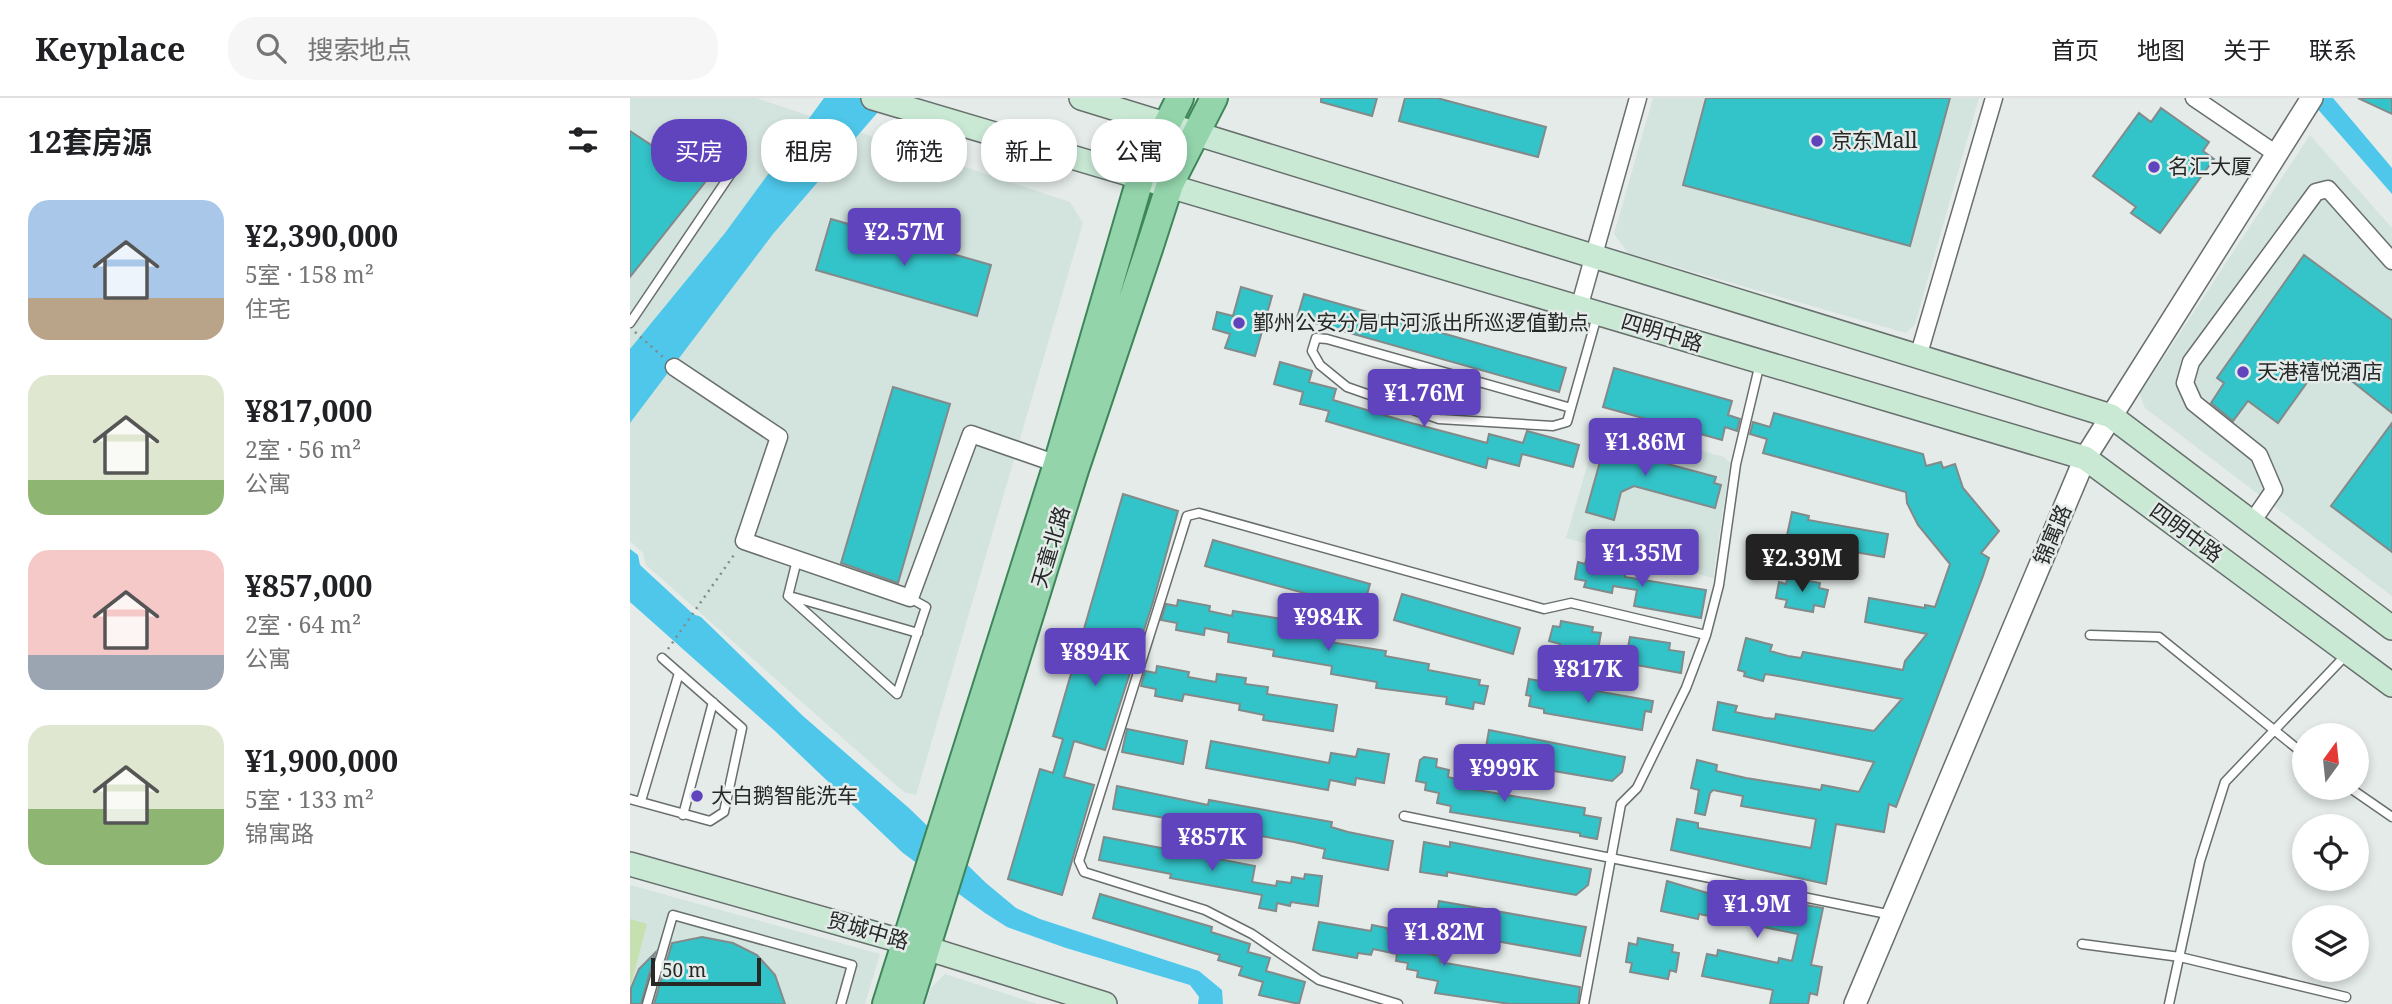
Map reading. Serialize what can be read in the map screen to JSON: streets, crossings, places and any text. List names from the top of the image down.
{
  "streets": {
    "main road": ["四明中路", "天童北路", "贸城中路"],
    "street": ["锦寓路"]
  },
  "crossings": [
    ["四明中路", "锦寓路"],
    ["四明中路", "天童北路"],
    ["天童北路", "贸城中路"]
  ],
  "places": [
    "京东Mall",
    "名汇大厦",
    "鄞州公安分局中河派出所巡逻值勤点",
    "天港禧悦酒店",
    "大白鹅智能洗车"
  ],
  "scale_bar": "50 m",
  "north": "top",
  "page": {
    "header": "Keyplace",
    "search": "搜索地点",
    "nav": [
      "首页",
      "地图",
      "关于",
      "联系"
    ],
    "heading": "12套房源",
    "chip": [
      "买房",
      "租房",
      "筛选",
      "新上",
      "公寓"
    ],
    "list": [
      {
        "name": "¥2,390,000",
        "note": "5室 · 158 m² · 住宅"
      },
      {
        "name": "¥817,000",
        "note": "2室 · 56 m² · 公寓"
      },
      {
        "name": "¥857,000",
        "note": "2室 · 64 m² · 公寓"
      },
      {
        "name": "¥1,900,000",
        "note": "5室 · 133 m² · 锦寓路"
      }
    ],
    "price": [
      "¥2.57M",
      "¥1.76M",
      "¥1.86M",
      "¥1.35M",
      "¥2.39M",
      "¥984K",
      "¥894K",
      "¥817K",
      "¥999K",
      "¥857K",
      "¥1.9M",
      "¥1.82M"
    ],
    "scale": "50 m"
  }
}
